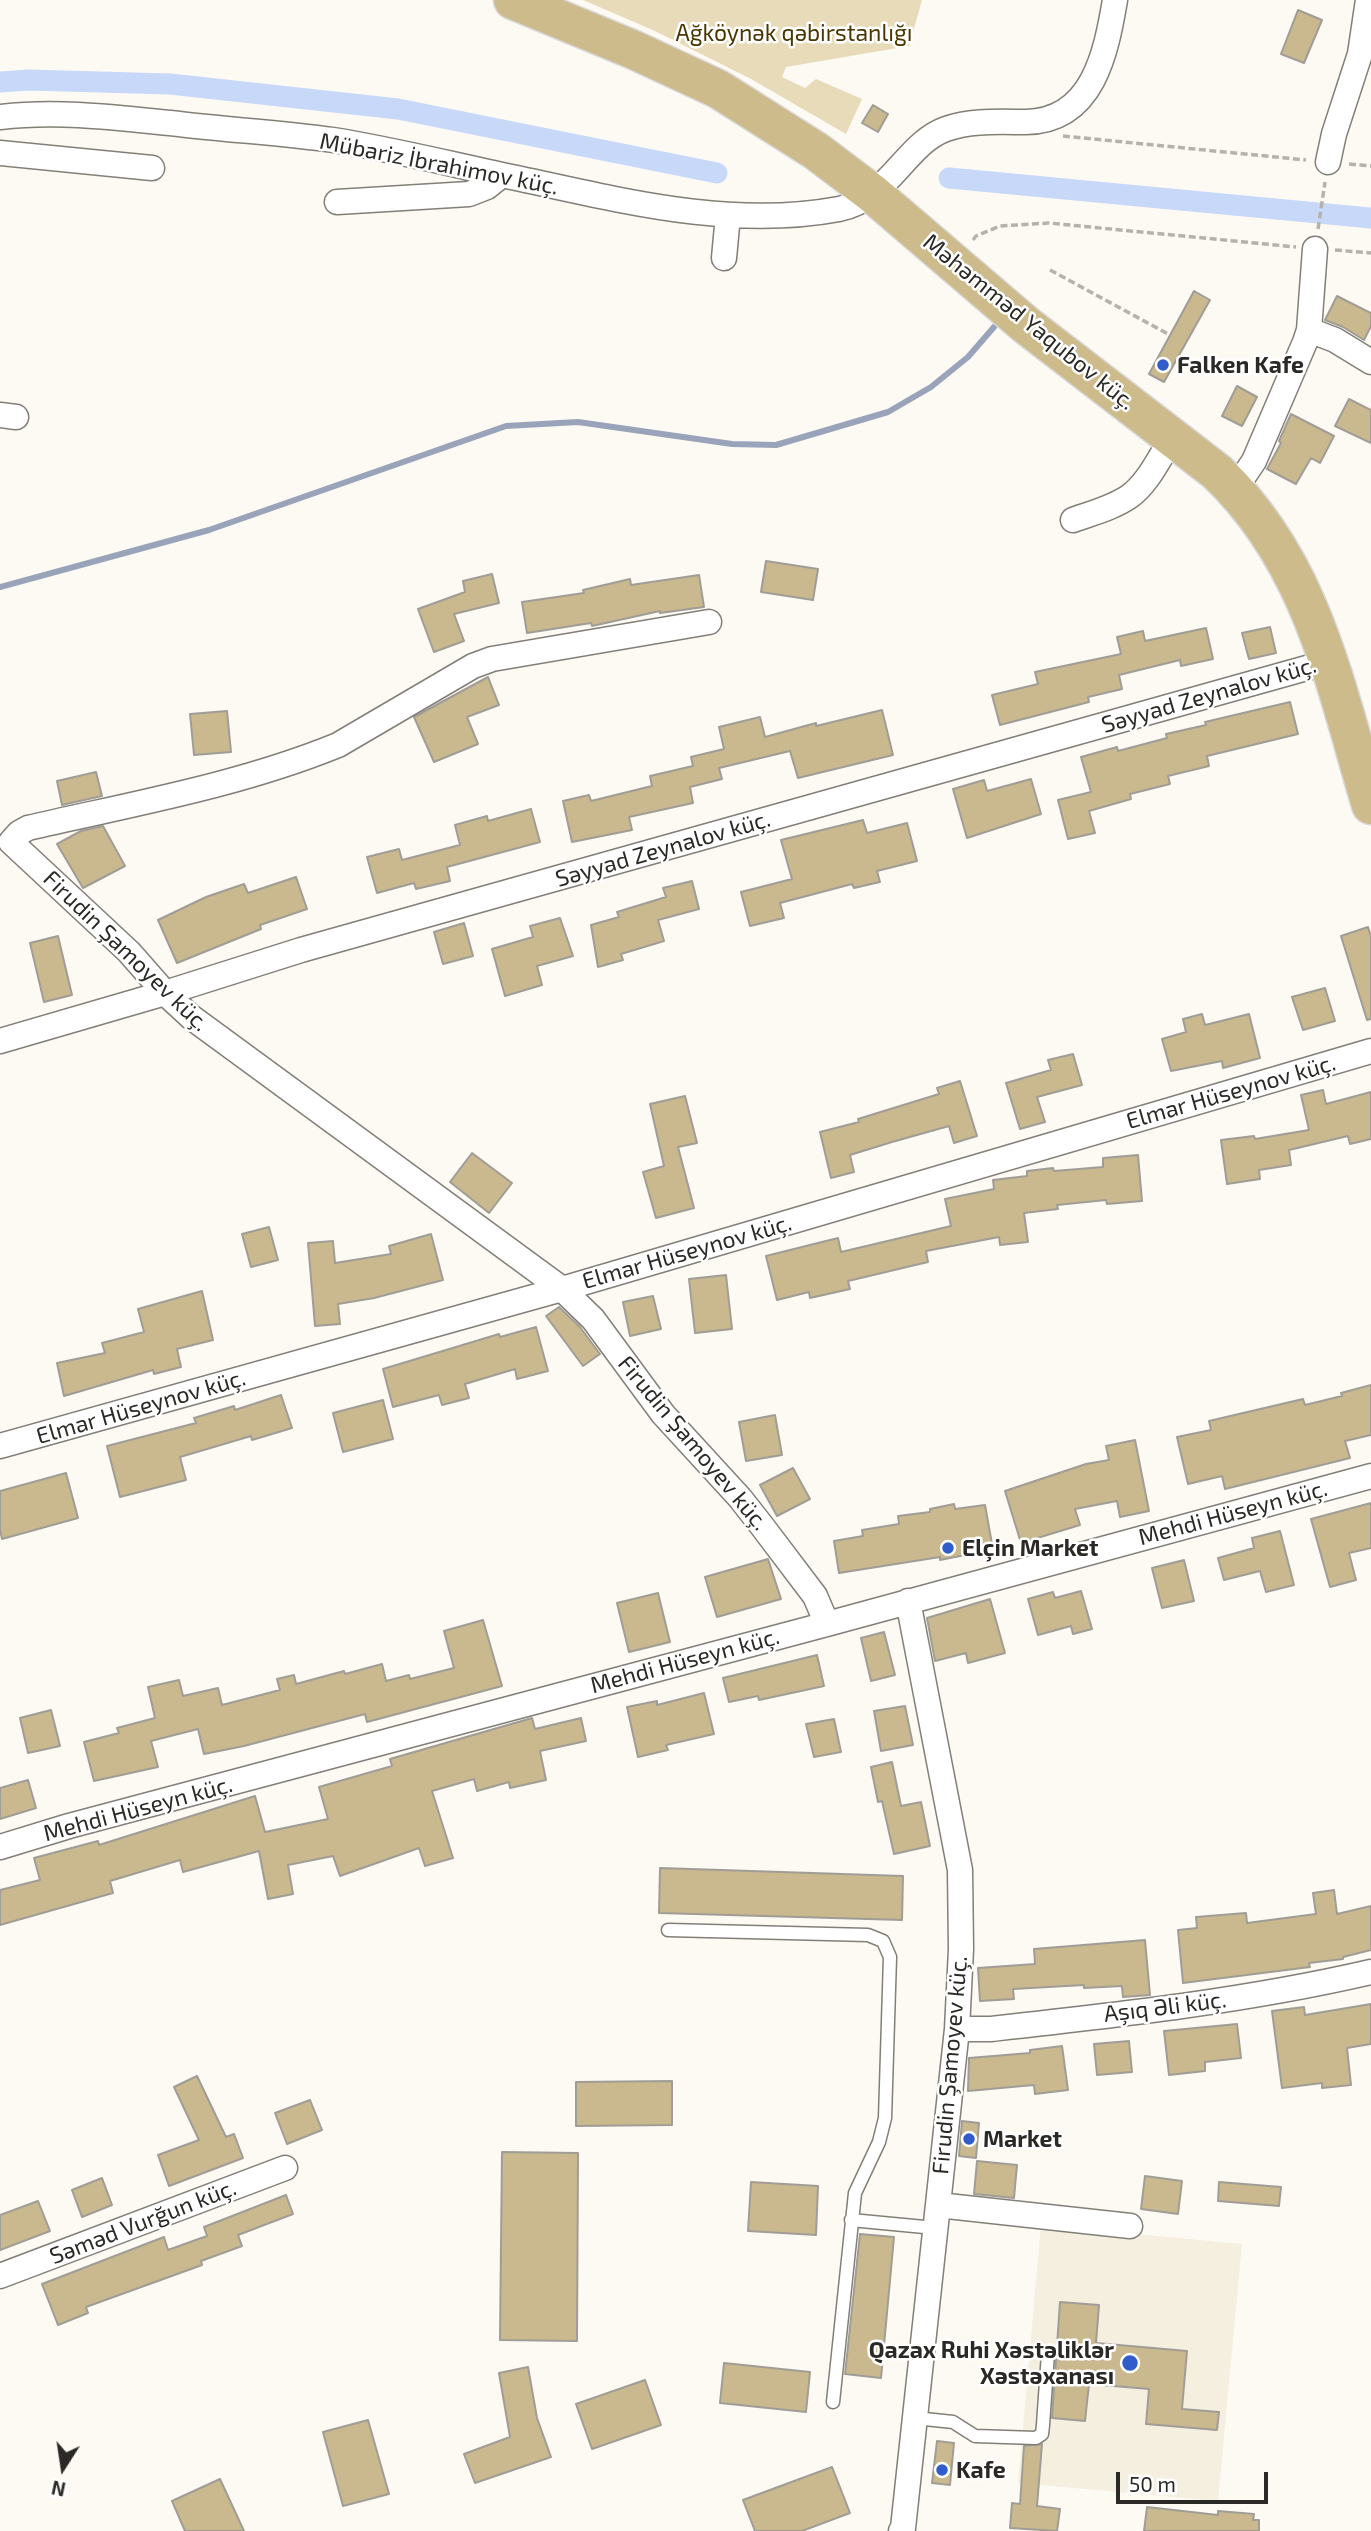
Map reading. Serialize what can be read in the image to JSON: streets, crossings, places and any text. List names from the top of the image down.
{
  "streets": {
    "main road": ["Məhəmməd Yaqubov küç."],
    "street": [
      "Mübariz İbrahimov küç.",
      "Səyyad Zeynalov küç.",
      "Firudin Şamoyev küç.",
      "Elmar Hüseynov küç.",
      "Mehdi Hüseyn küç.",
      "Aşıq Əli küç.",
      "Səməd Vurğun küç."
    ]
  },
  "crossings": [
    ["Mübariz İbrahimov küç.", "Məhəmməd Yaqubov küç."],
    ["Məhəmməd Yaqubov küç.", "Səyyad Zeynalov küç."],
    ["Səyyad Zeynalov küç.", "Firudin Şamoyev küç."],
    ["Firudin Şamoyev küç.", "Elmar Hüseynov küç."],
    ["Firudin Şamoyev küç.", "Mehdi Hüseyn küç."],
    ["Firudin Şamoyev küç.", "Aşıq Əli küç."]
  ],
  "parks": ["Ağköynək qəbirstanlığı"],
  "places": [
    "Falken Kafe",
    "Elçin Market",
    "Market",
    "Qazax Ruhi Xəstəliklər Xəstəxanası",
    "Kafe"
  ],
  "scale_bar": "50 m",
  "north": "bottom"
}
